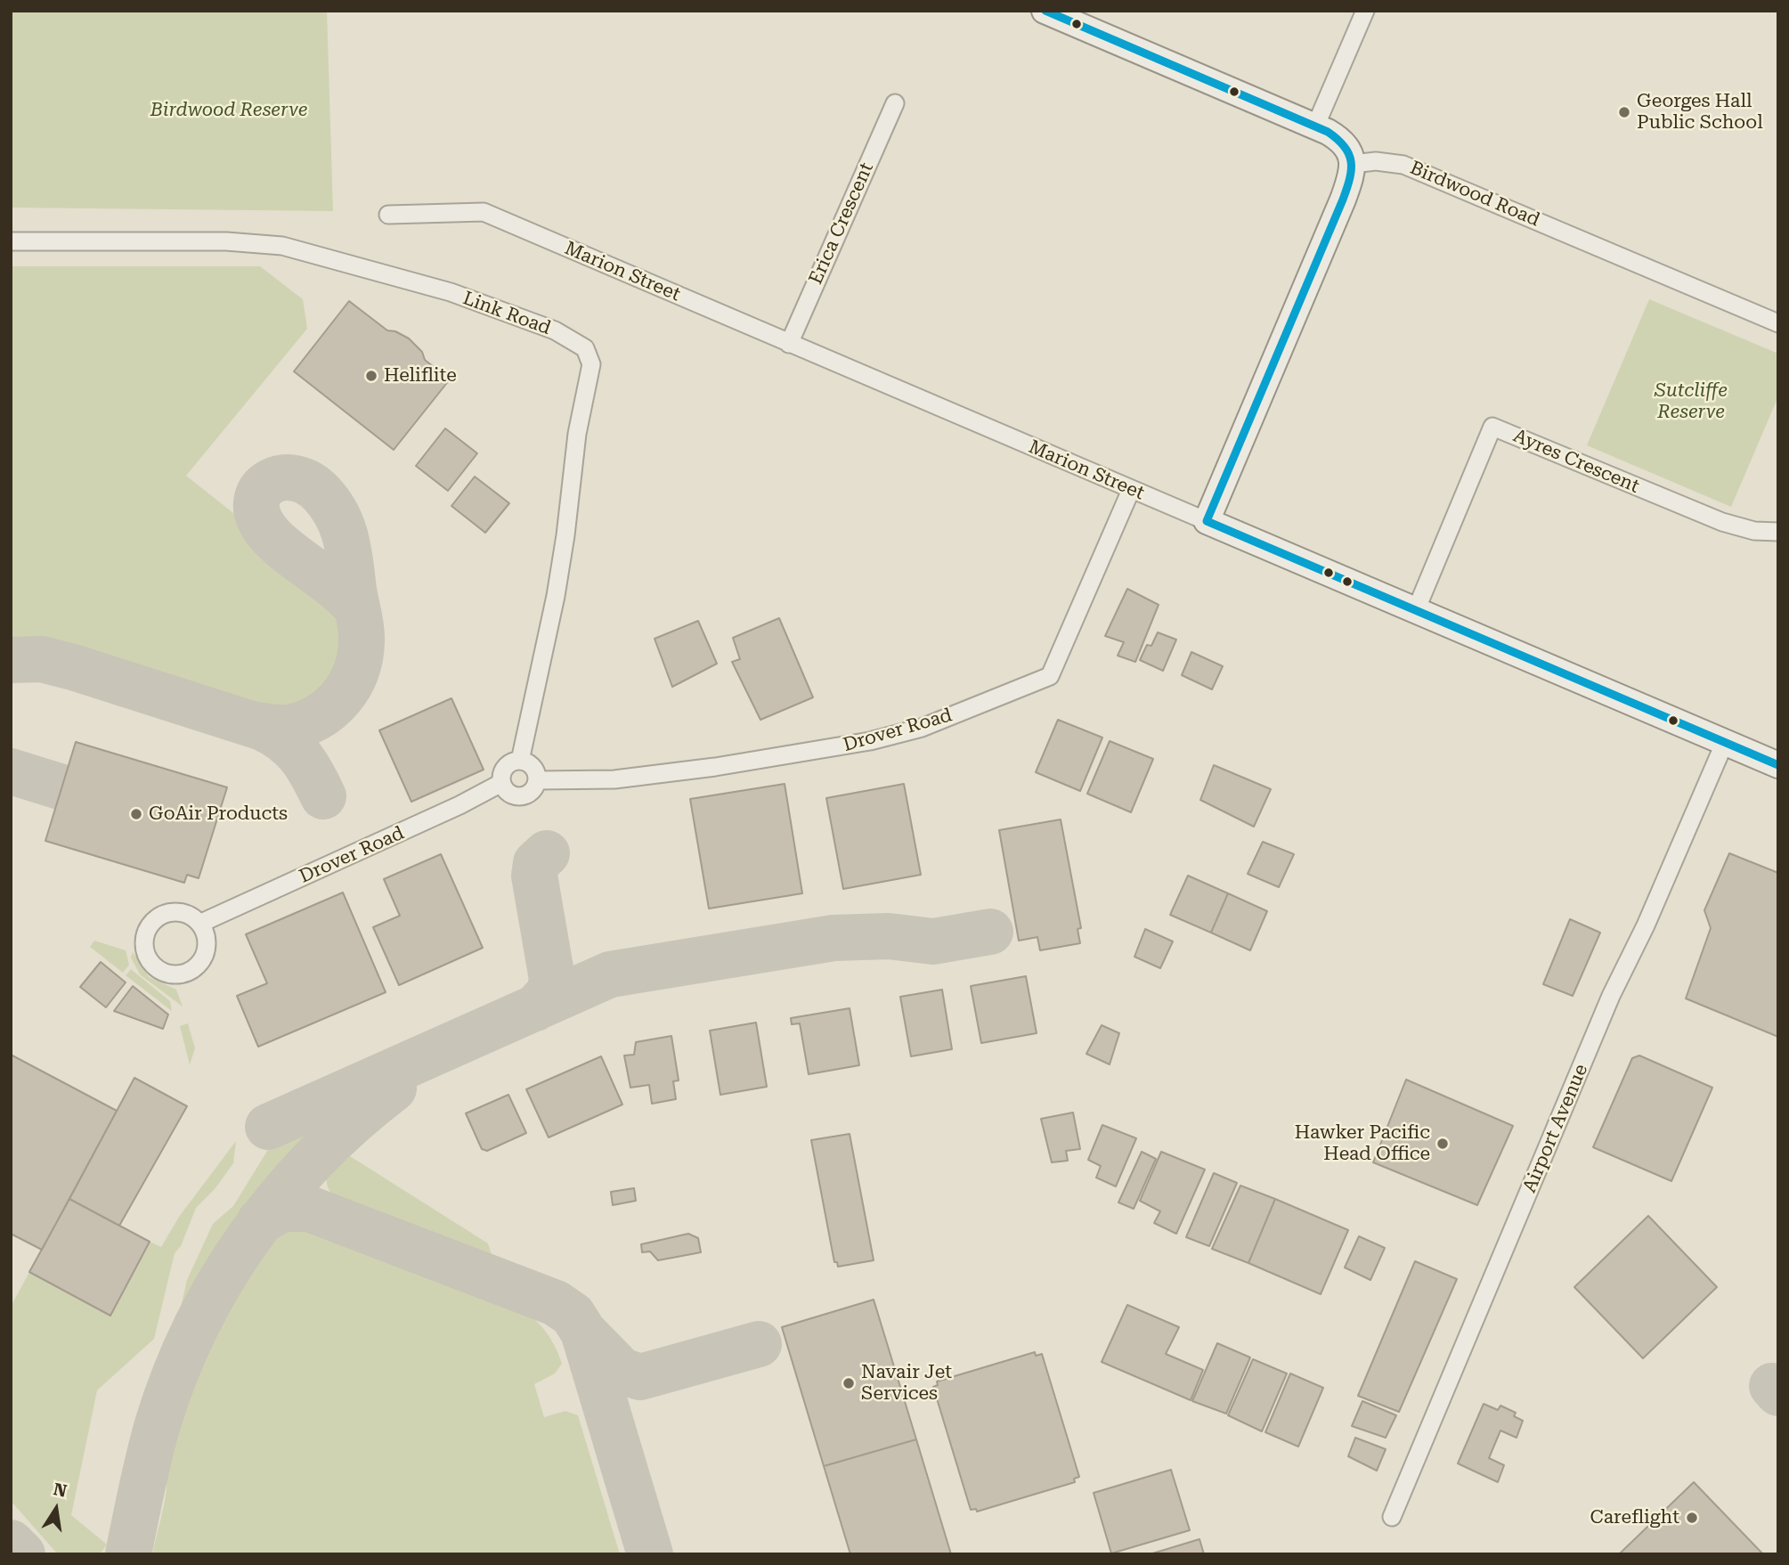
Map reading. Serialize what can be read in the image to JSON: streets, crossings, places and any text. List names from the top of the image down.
{
  "streets": {
    "main road": ["Marion Street"],
    "street": [
      "Birdwood Road",
      "Erica Crescent",
      "Link Road",
      "Ayres Crescent",
      "Drover Road",
      "Airport Avenue"
    ]
  },
  "crossings": [
    ["Erica Crescent", "Marion Street"],
    ["Marion Street", "Ayres Crescent"],
    ["Marion Street", "Drover Road"],
    ["Marion Street", "Airport Avenue"],
    ["Link Road", "Drover Road"]
  ],
  "parks": ["Birdwood Reserve", "Sutcliffe Reserve"],
  "places": [
    "Georges Hall Public School",
    "Heliflite",
    "GoAir Products",
    "Hawker Pacific Head Office",
    "Navair Jet Services",
    "Careflight"
  ],
  "north": "top"
}
